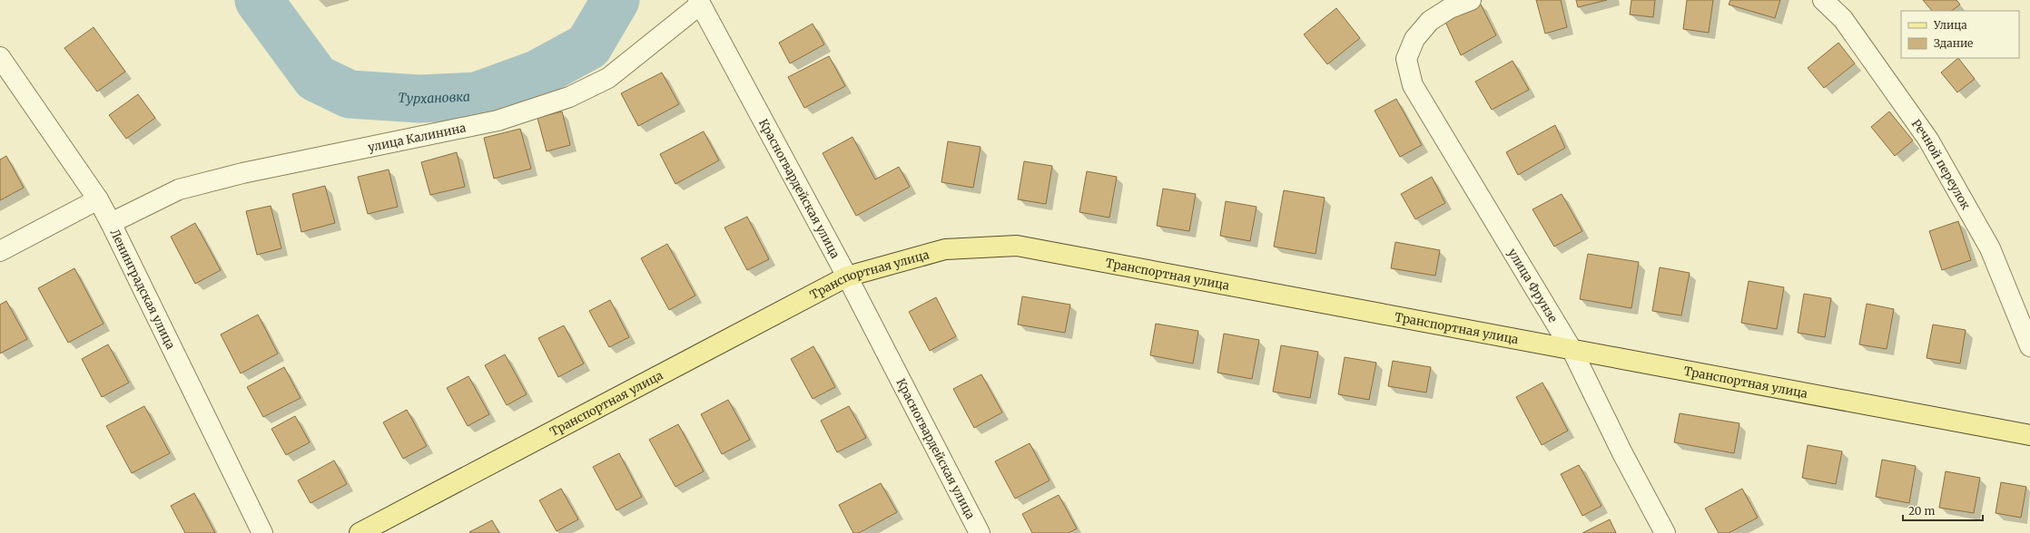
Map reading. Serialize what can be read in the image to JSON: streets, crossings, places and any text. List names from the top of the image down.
{
  "streets": {
    "main road": ["Транспортная улица"],
    "street": [
      "улица Калинина",
      "Речной переулок",
      "Красногвардейская улица",
      "улица Фрунзе",
      "Ленинградская улица"
    ]
  },
  "crossings": [
    ["улица Калинина", "Красногвардейская улица"],
    ["улица Калинина", "Ленинградская улица"],
    ["Красногвардейская улица", "Транспортная улица"],
    ["Транспортная улица", "улица Фрунзе"]
  ],
  "water": ["Турхановка"],
  "legend": ["Улица", "Здание"],
  "scale_bar": "20 m"
}
